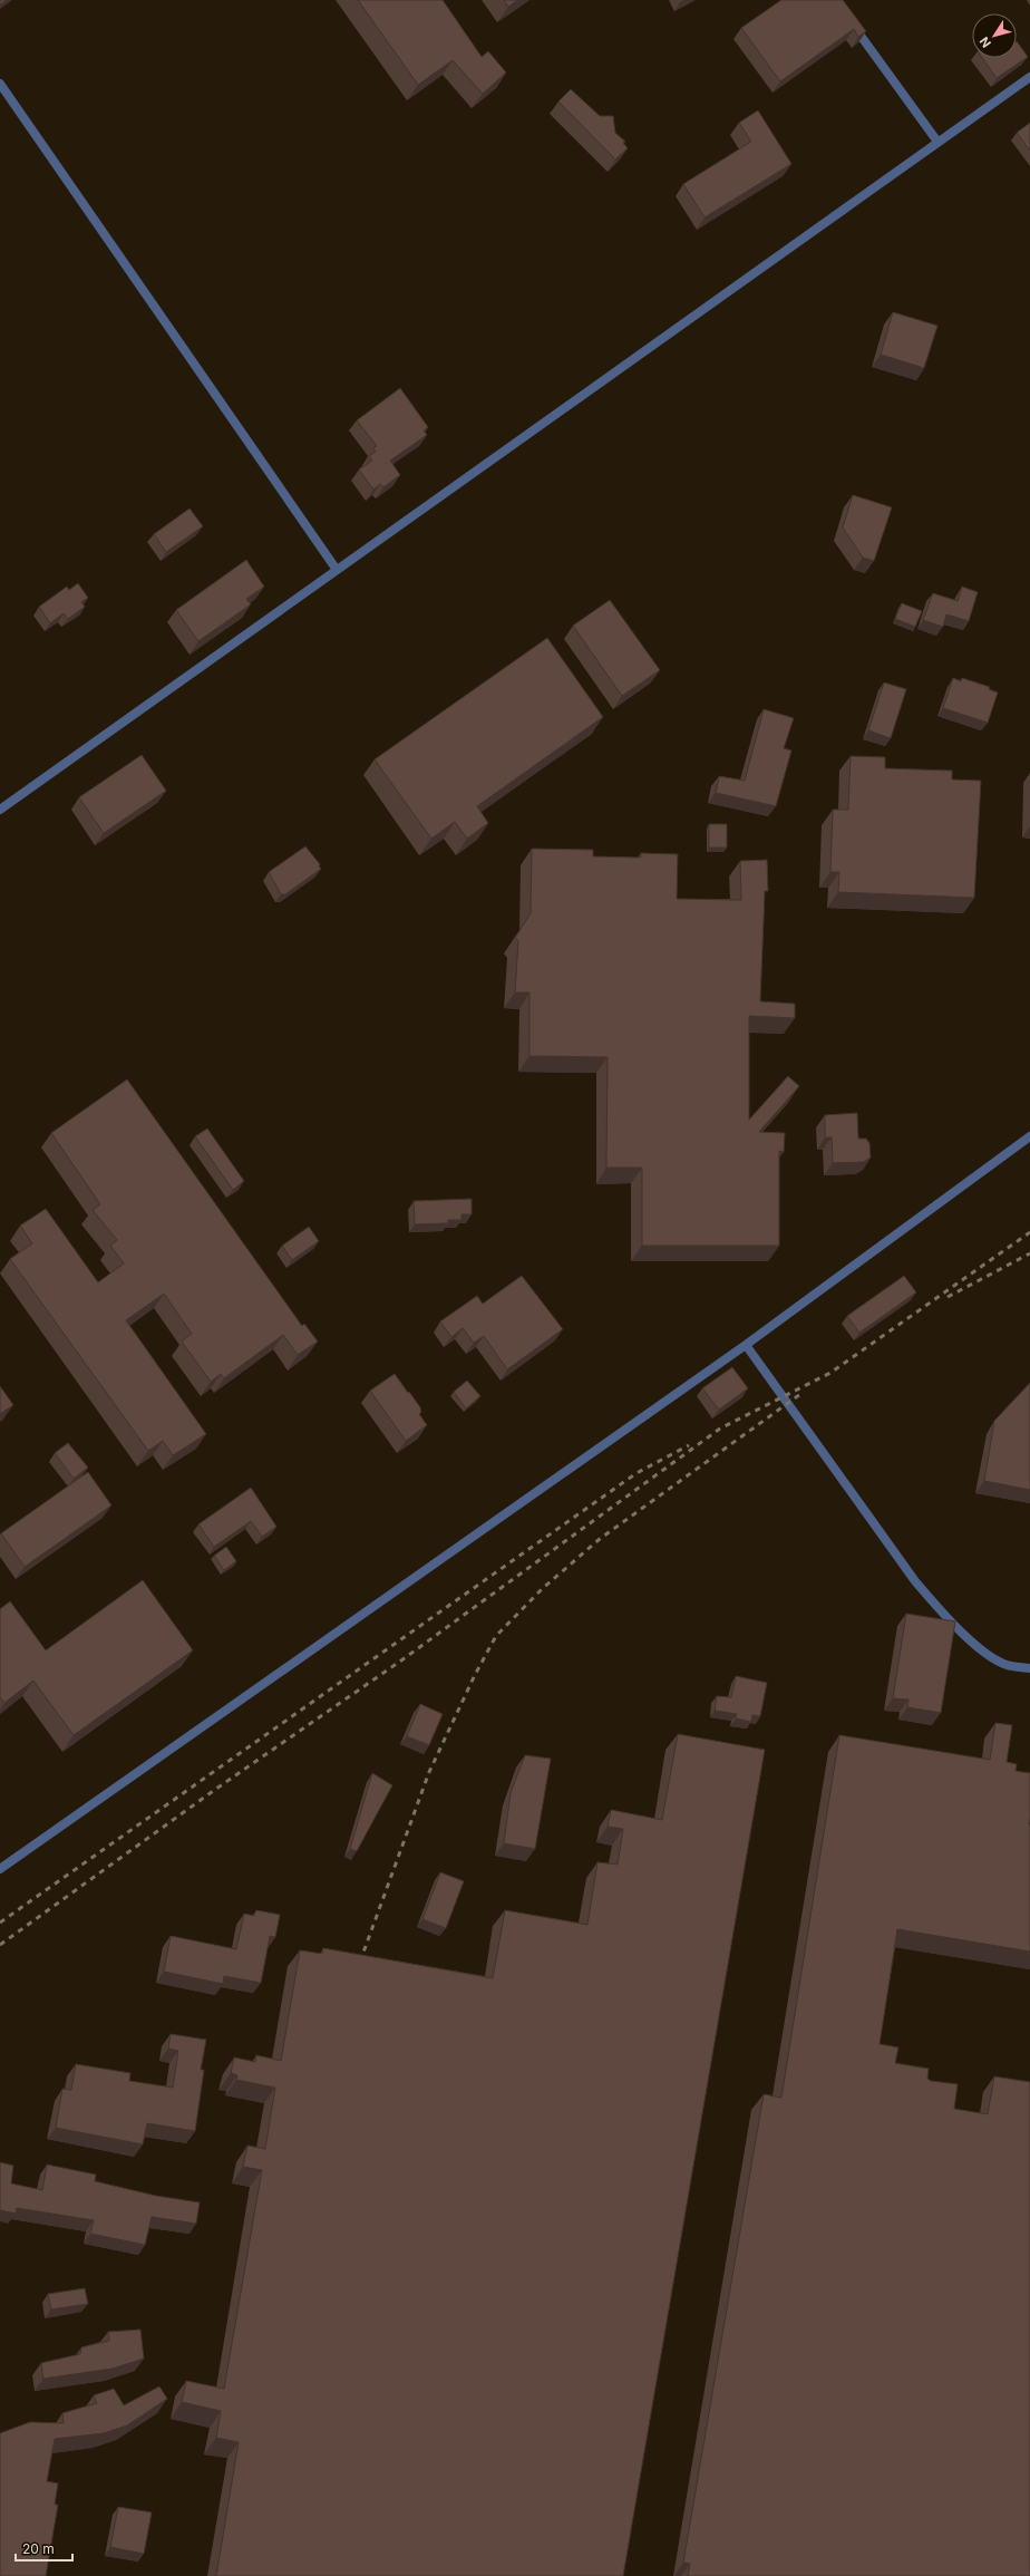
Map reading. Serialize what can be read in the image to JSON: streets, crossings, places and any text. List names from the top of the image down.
{
  "scale_bar": "20 m",
  "north": "bottom left"
}
